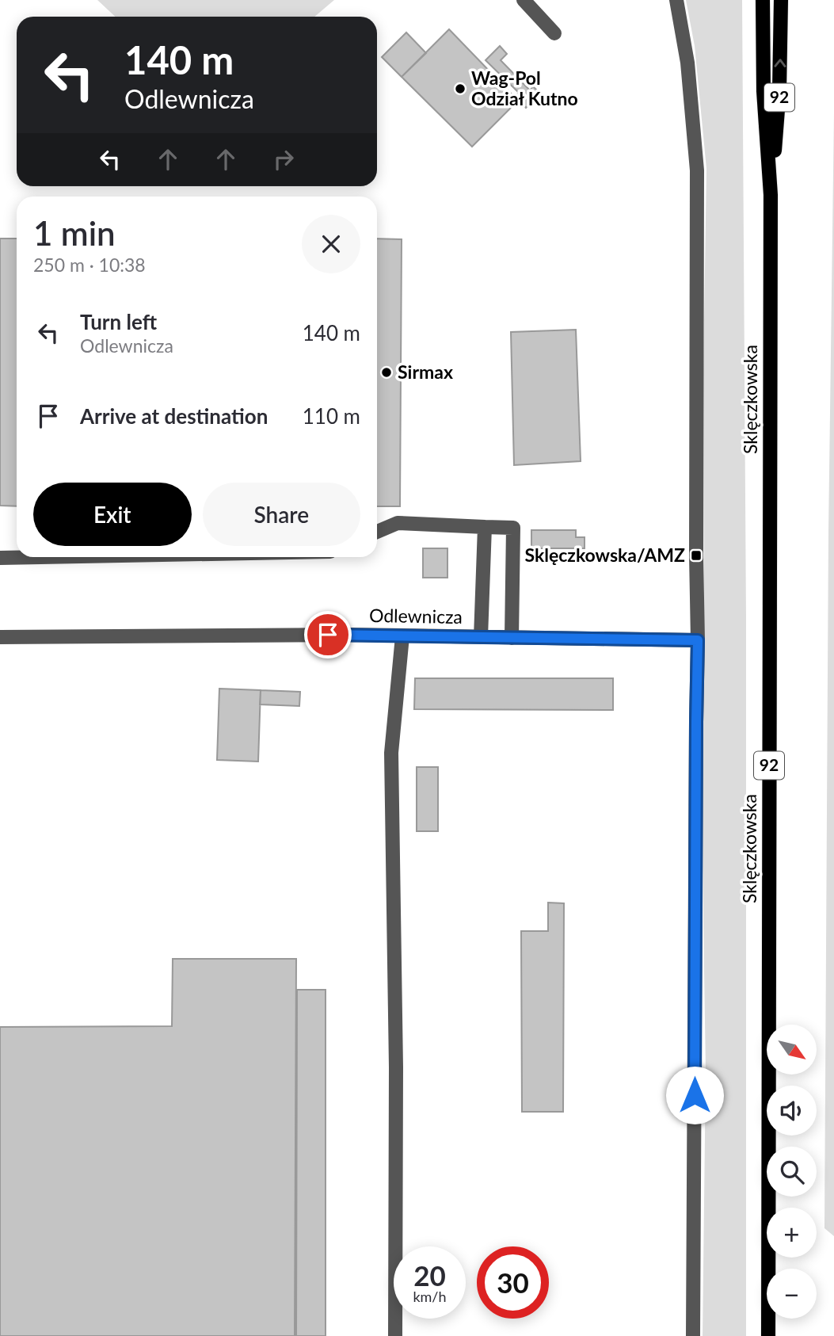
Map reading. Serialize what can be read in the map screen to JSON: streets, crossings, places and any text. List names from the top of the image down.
{
  "streets": {
    "main road": ["92", "Sklęczkowska"],
    "street": ["Odlewnicza"]
  },
  "places": {
    "other": ["Wag-Pol Odział Kutno", "Sirmax"],
    "transit": ["Sklęczkowska/AMZ"]
  },
  "north": "bottom right",
  "page": {
    "turn": ["140 m", "Odlewnicza"],
    "heading": ["1 min", "250 m · 10:38"],
    "list": [
      {
        "name": "Turn left",
        "note": "Odlewnicza",
        "value": "140 m"
      },
      {
        "name": "Arrive at destination",
        "value": "110 m"
      }
    ],
    "buttons": ["Exit", "Share"],
    "map_buttons": ["+", "−"],
    "speed": "20 km/h",
    "limit": "30"
  }
}
